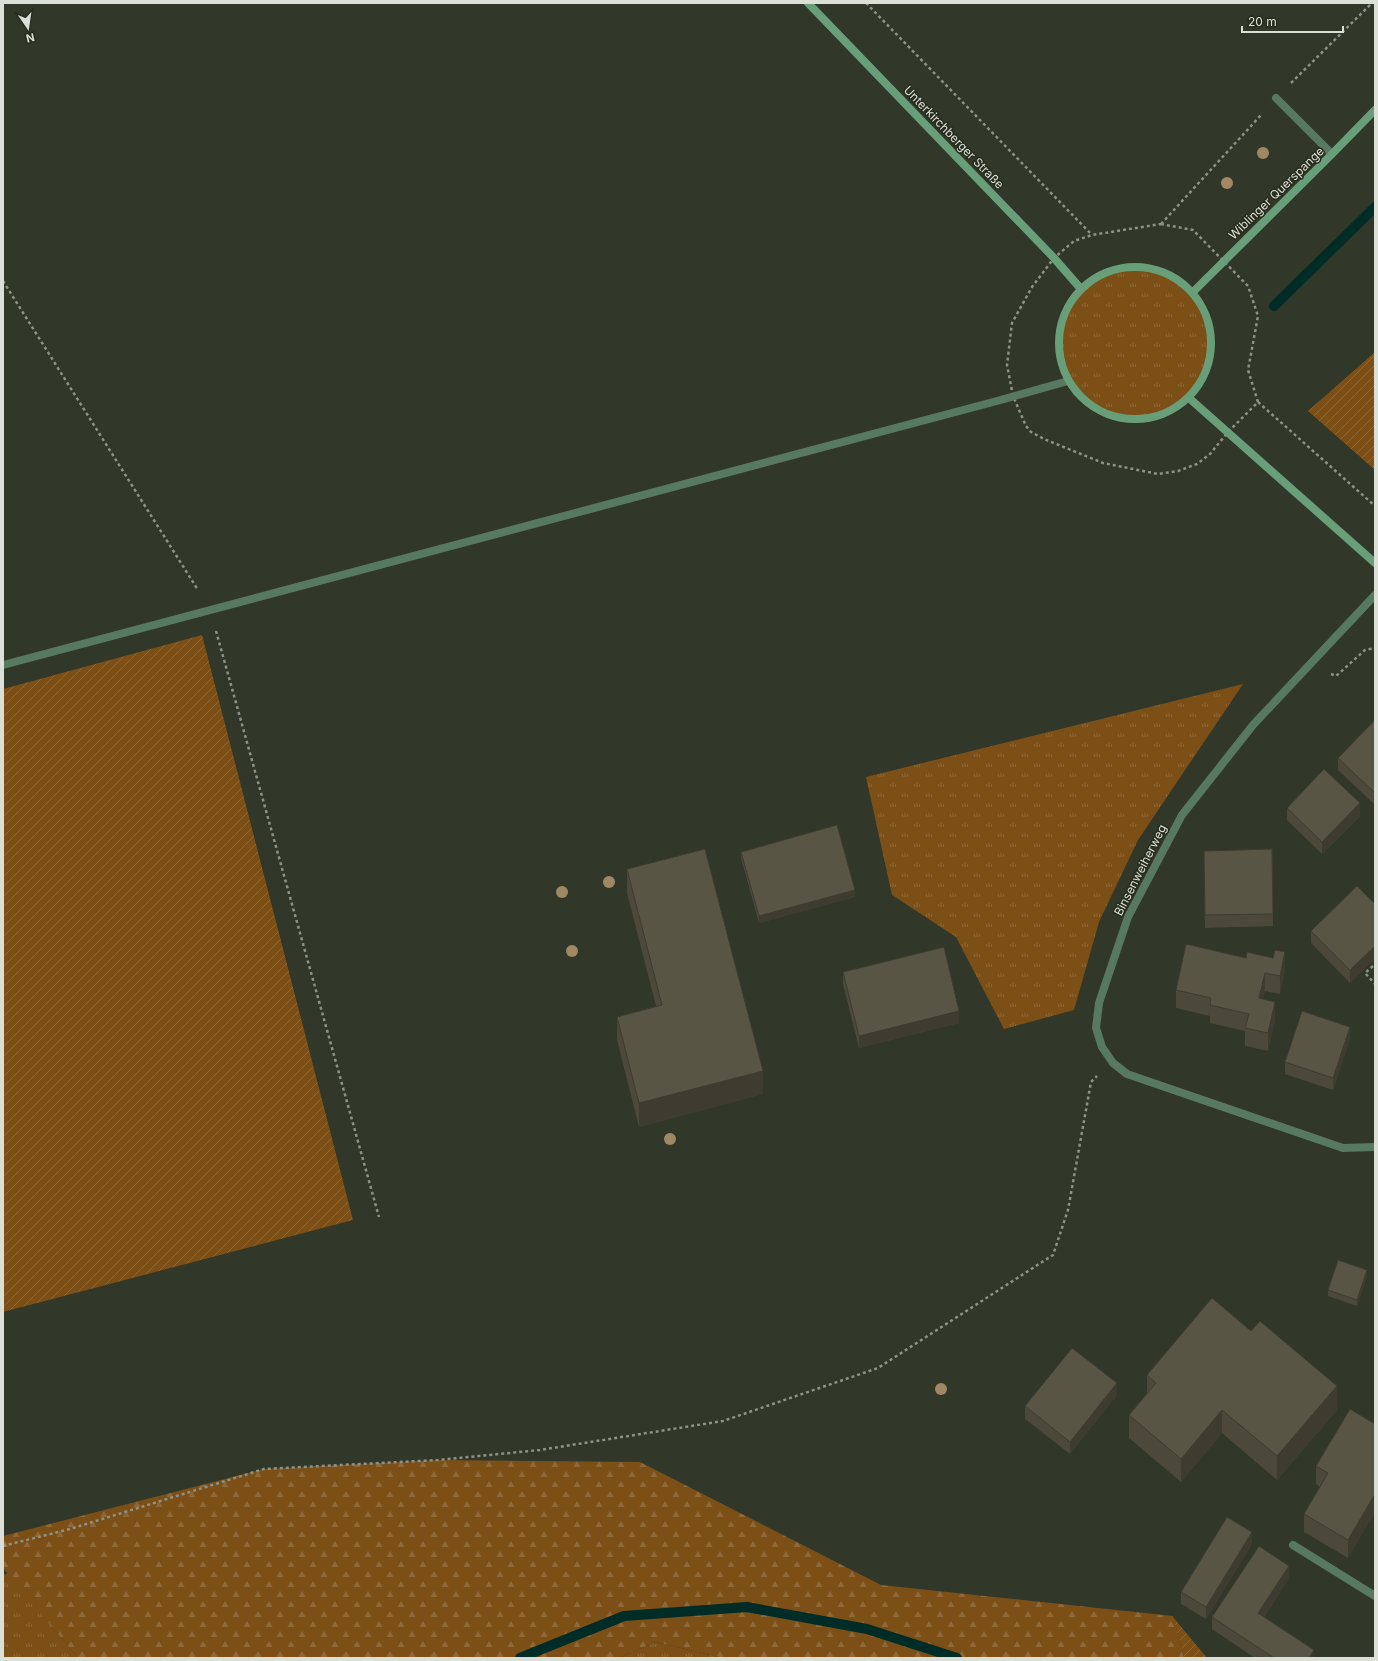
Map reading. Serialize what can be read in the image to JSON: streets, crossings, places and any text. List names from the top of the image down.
{
  "streets": {
    "main road": ["Unterkirchberger Straße", "Wiblinger Querspange"],
    "street": ["Binsenweiherweg"]
  },
  "scale_bar": "20 m",
  "north": "bottom"
}
